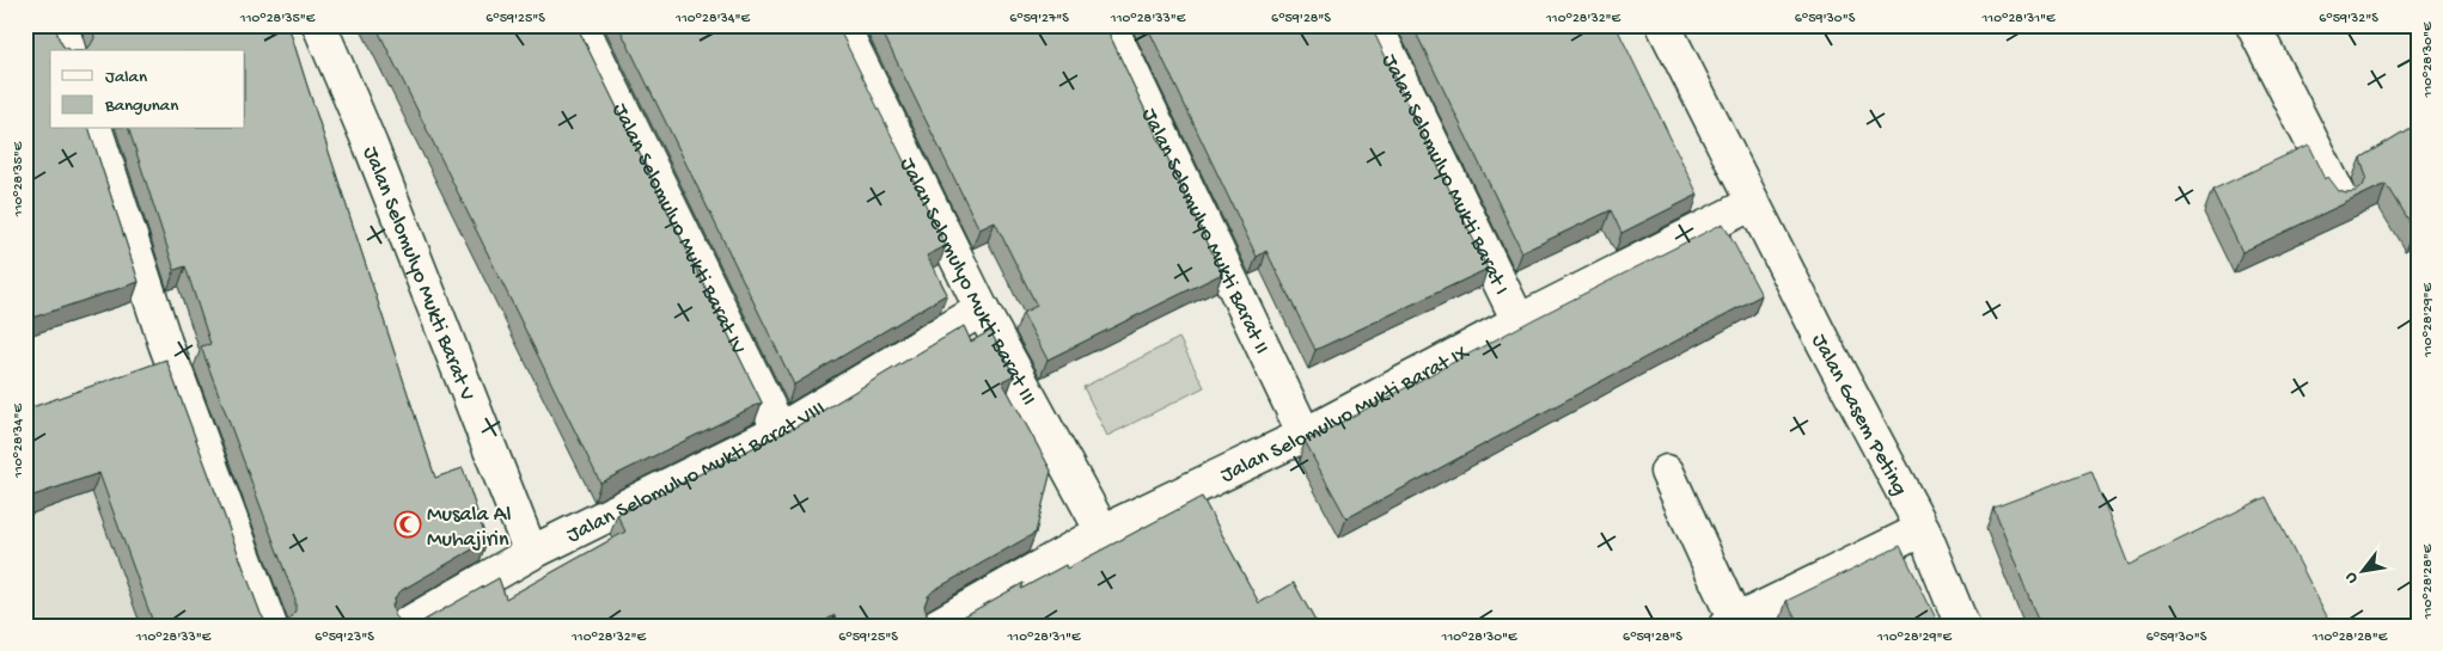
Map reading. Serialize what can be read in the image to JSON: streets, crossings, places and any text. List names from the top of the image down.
{
  "streets": {
    "street": [
      "Jalan Selomulyo Mukti Barat I",
      "Jalan Selomulyo Mukti Barat IV",
      "Jalan Selomulyo Mukti Barat II",
      "Jalan Selomulyo Mukti Barat V",
      "Jalan Selomulyo Mukti Barat III",
      "Jalan Selomulyo Mukti Barat IX",
      "Jalan Gasem Peting",
      "Jalan Selomulyo Mukti Barat VIII"
    ]
  },
  "crossings": [
    ["Jalan Selomulyo Mukti Barat I", "Jalan Selomulyo Mukti Barat IX"],
    ["Jalan Selomulyo Mukti Barat IV", "Jalan Selomulyo Mukti Barat VIII"],
    ["Jalan Selomulyo Mukti Barat II", "Jalan Selomulyo Mukti Barat IX"],
    ["Jalan Selomulyo Mukti Barat V", "Jalan Selomulyo Mukti Barat VIII"],
    ["Jalan Selomulyo Mukti Barat III", "Jalan Selomulyo Mukti Barat IX"],
    ["Jalan Selomulyo Mukti Barat III", "Jalan Selomulyo Mukti Barat VIII"],
    ["Jalan Selomulyo Mukti Barat IX", "Jalan Gasem Peting"]
  ],
  "places": {
    "mosque": ["Musala Al Muhajirin"]
  },
  "legend": ["Jalan", "Bangunan"],
  "north": "bottom left",
  "coordinates": [
    "110°28'35\"E",
    "6°59'25\"S",
    "110°28'34\"E",
    "6°59'27\"S",
    "110°28'33\"E",
    "6°59'28\"S",
    "110°28'32\"E",
    "6°59'30\"S",
    "110°28'31\"E",
    "6°59'32\"S",
    "110°28'30\"E",
    "110°28'29\"E",
    "110°28'28\"E",
    "6°59'23\"S"
  ]
}
